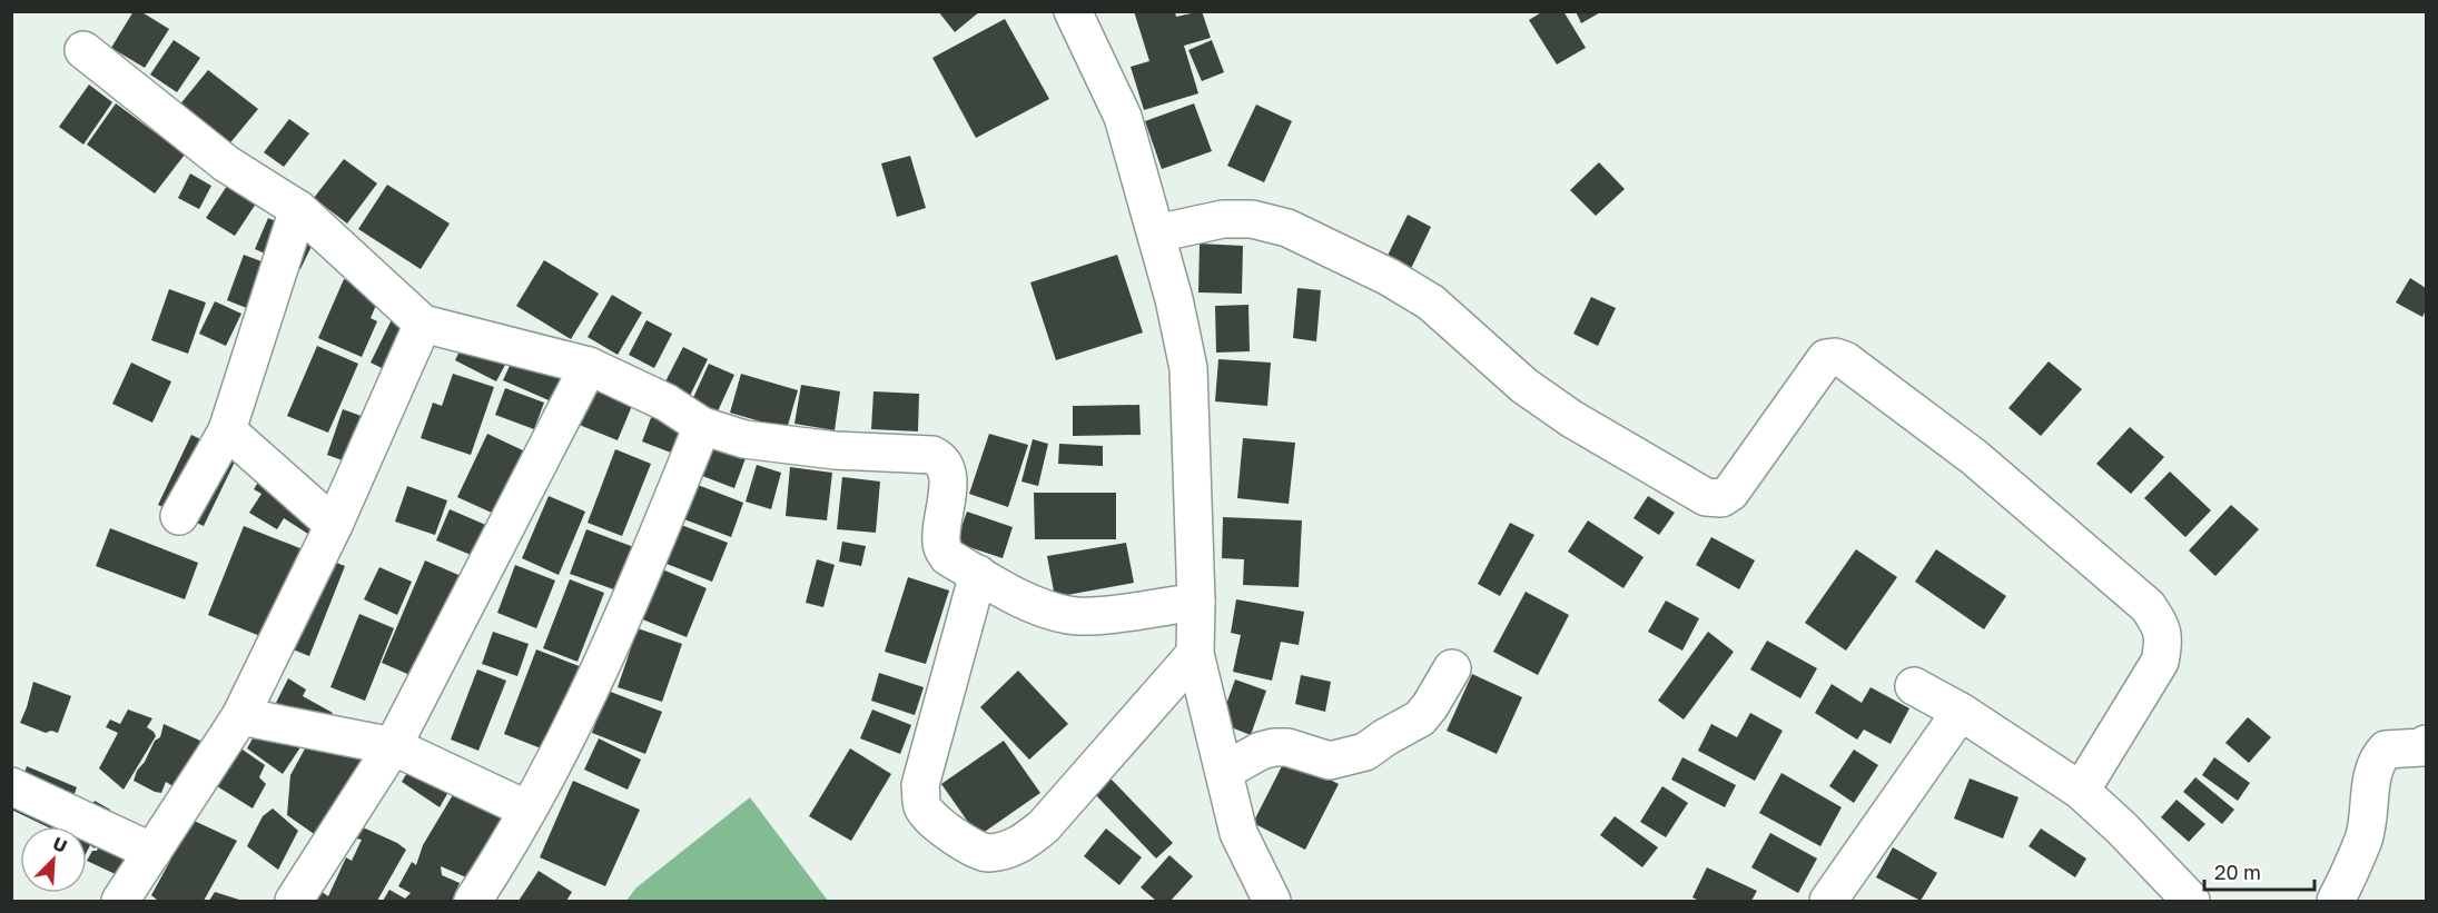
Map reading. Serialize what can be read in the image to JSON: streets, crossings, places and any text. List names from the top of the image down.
{
  "scale_bar": "20 m",
  "north": "top right"
}
